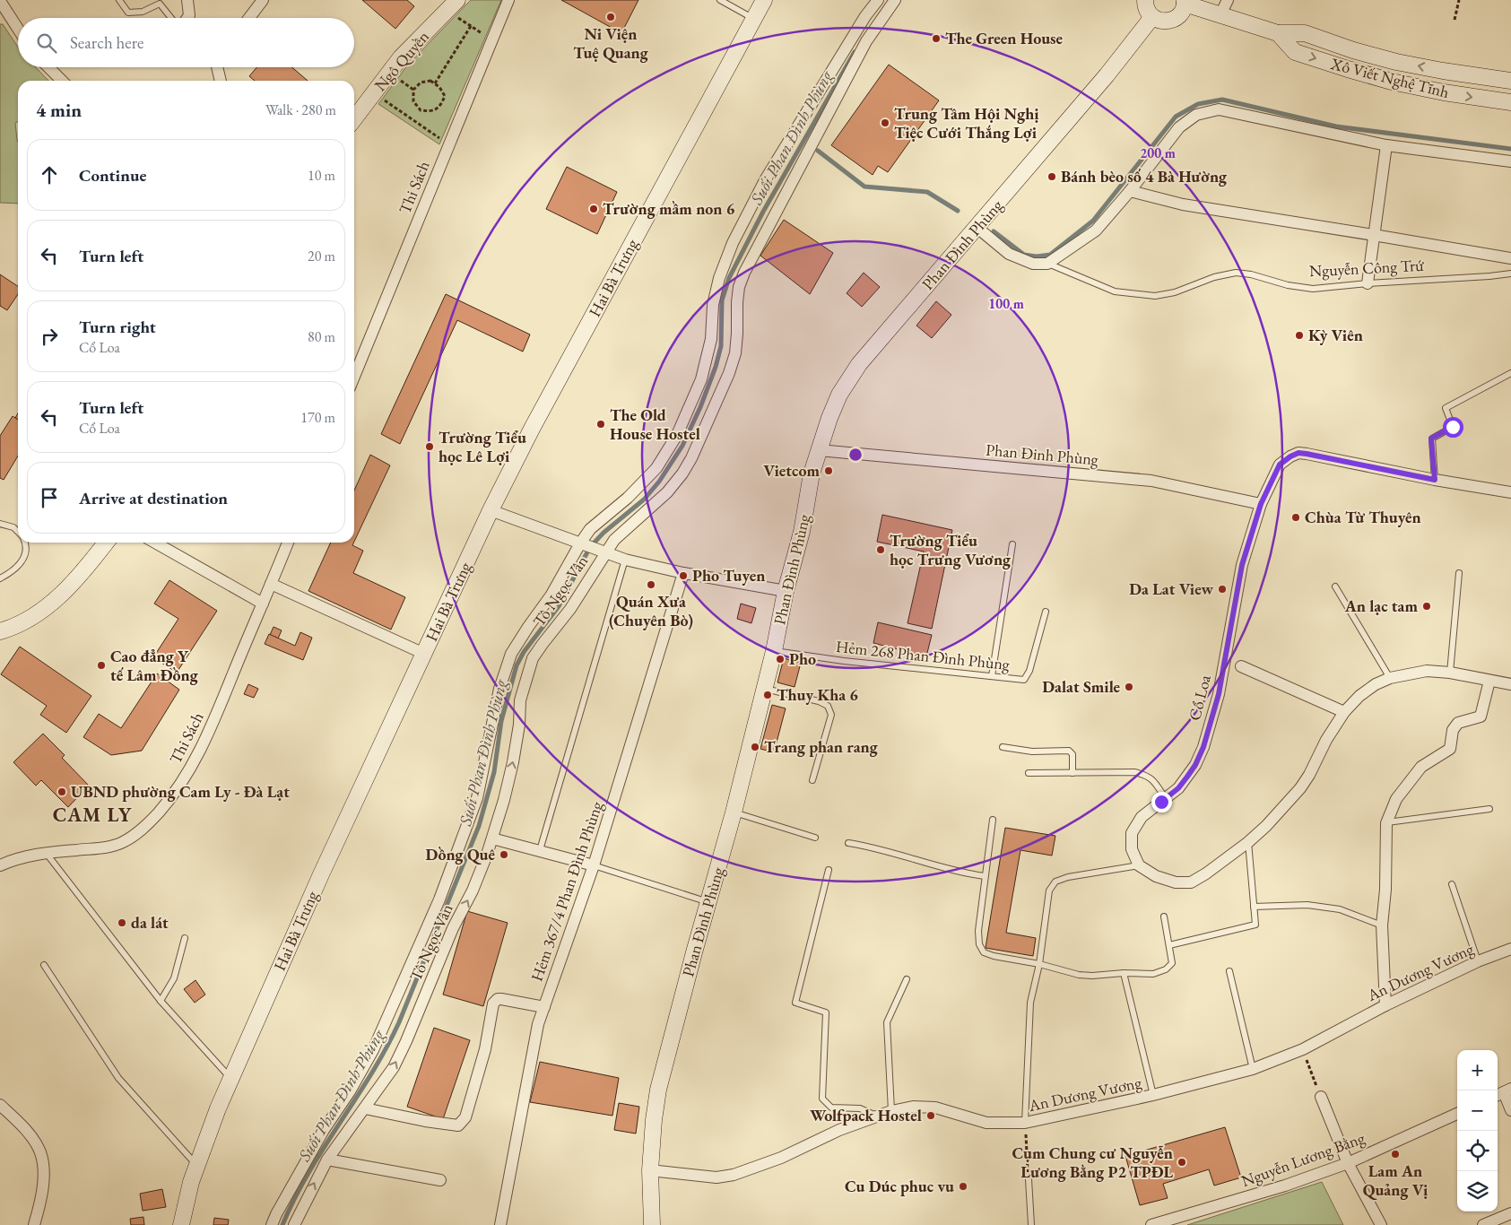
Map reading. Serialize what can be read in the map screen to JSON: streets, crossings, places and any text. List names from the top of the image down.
{
  "streets": {
    "main road": [
      "Ngô Quyền",
      "Xô Viết Nghệ Tĩnh",
      "Phan Đình Phùng",
      "Hai Bà Trưng"
    ],
    "street": [
      "Thi Sách",
      "Nguyễn Công Trứ",
      "Phan Đinh Phùng",
      "Tô Ngọc Vân",
      "Cổ Loa",
      "Hẻm 367/4 Phan Đình Phùng",
      "An Dương Vương",
      "Nguyễn Lương Bằng"
    ],
    "lane": ["Hẻm 268 Phan Đình Phùng"]
  },
  "crossings": [
    ["Phan Đình Phùng", "Nguyễn Công Trứ"],
    ["Phan Đình Phùng", "Phan Đinh Phùng"],
    ["Phan Đình Phùng", "Hẻm 268 Phan Đình Phùng"],
    ["Phan Đình Phùng", "An Dương Vương"],
    ["Phan Đinh Phùng", "Cổ Loa"]
  ],
  "districts": ["CAM LY"],
  "water": ["Suối Phan Đình Phùng"],
  "places": [
    "Ni Viện Tuệ Quang",
    "The Green House",
    "Trung Tâm Hội Nghị Tiệc Cưới Thắng Lợi",
    "Bánh bèo số 4 Bà Hường",
    "Trường mầm non 6",
    "Kỳ Viên",
    "The Old House Hostel",
    "Trường Tiểu học Lê Lợi",
    "Vietcom",
    "Chùa Từ Thuyên",
    "Trường Tiểu học Trưng Vương",
    "Pho Tuyen",
    "Quán Xưa (Chuyên Bò)",
    "Da Lat View",
    "An lạc tam",
    "Pho",
    "Cao đẳng Y tế Lâm Đồng",
    "Dalat Smile",
    "Thuy Kha 6",
    "Trang phan rang",
    "UBND phường Cam Ly - Đà Lạt",
    "Dồng Quê",
    "da lát",
    "Wolfpack Hostel",
    "Lam An Quảng Vị",
    "Cụm Chung cư Nguyễn Lương Bằng P2 TPĐL",
    "Cu Dúc phuc vu"
  ],
  "page": {
    "search": "Search here",
    "heading": ["4 min", "Walk · 280 m"],
    "list": [
      ["Continue", "10 m"],
      ["Turn left", "20 m"],
      ["Turn right", "Cổ Loa", "80 m"],
      ["Turn left", "Cổ Loa", "170 m"],
      "Arrive at destination"
    ],
    "map_buttons": ["+", "−"]
  },
  "rings": ["200 m", "100 m"]
}
